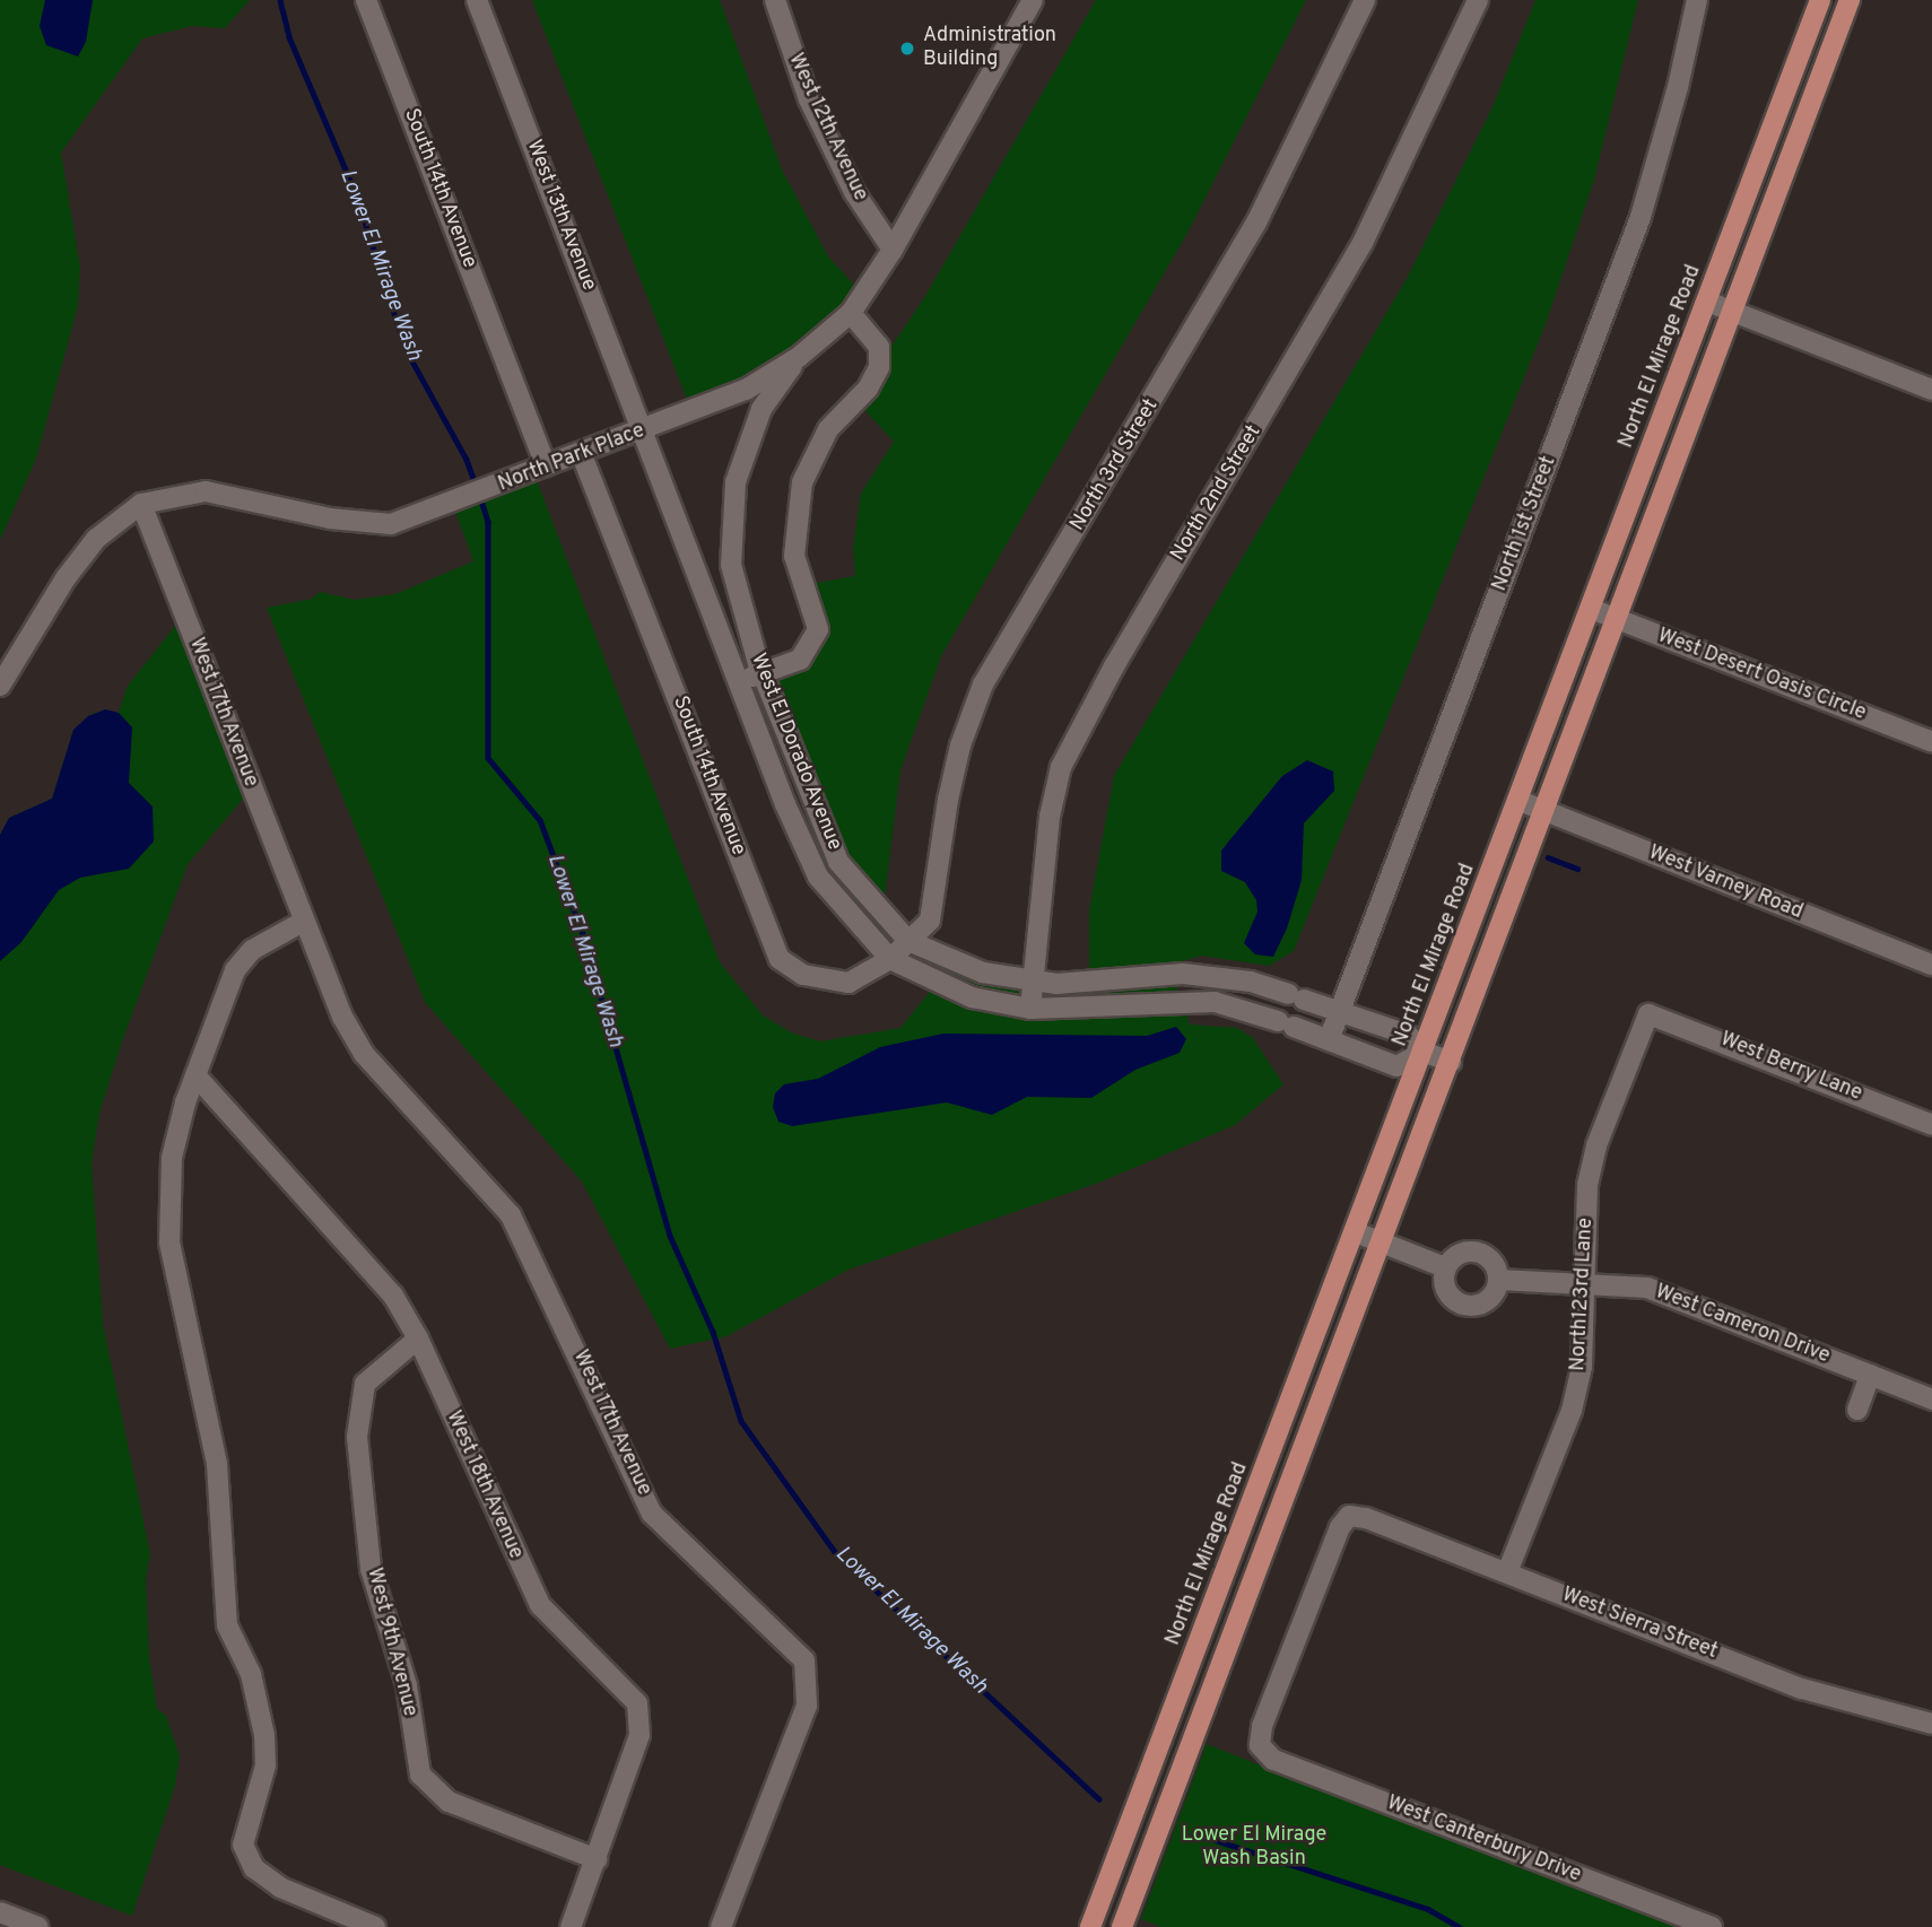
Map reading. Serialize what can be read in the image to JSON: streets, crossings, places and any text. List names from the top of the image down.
{
  "streets": {
    "main road": ["North El Mirage Road"],
    "street": [
      "West 12th Avenue",
      "South 14th Avenue",
      "West 13th Avenue",
      "North Park Place",
      "North 3rd Street",
      "North 2nd Street",
      "North 1st Street",
      "West Desert Oasis Circle",
      "West 17th Avenue",
      "West El Dorado Avenue",
      "West Varney Road",
      "West Berry Lane",
      "North123rd Lane",
      "West Cameron Drive",
      "West 18th Avenue",
      "West Sierra Street",
      "West 9th Avenue",
      "West Canterbury Drive"
    ]
  },
  "crossings": [
    ["West 12th Avenue", "North Park Place"],
    ["South 14th Avenue", "North Park Place"],
    ["South 14th Avenue", "North 3rd Street"],
    ["South 14th Avenue", "West El Dorado Avenue"],
    ["West 13th Avenue", "North Park Place"],
    ["West 13th Avenue", "West El Dorado Avenue"],
    ["North El Mirage Road", "West Desert Oasis Circle"],
    ["North El Mirage Road", "West El Dorado Avenue"],
    ["North El Mirage Road", "West Varney Road"],
    ["North Park Place", "West 17th Avenue"],
    ["North Park Place", "West El Dorado Avenue"],
    ["North 3rd Street", "West El Dorado Avenue"],
    ["North 2nd Street", "West El Dorado Avenue"],
    ["North 1st Street", "West El Dorado Avenue"],
    ["West Berry Lane", "North123rd Lane"],
    ["North123rd Lane", "West Cameron Drive"],
    ["North123rd Lane", "West Sierra Street"],
    ["West 18th Avenue", "West 9th Avenue"],
    ["West Sierra Street", "West Canterbury Drive"]
  ],
  "water": ["Lower El Mirage Wash"],
  "parks": ["Lower El Mirage Wash Basin"],
  "places": ["Administration Building"]
}
